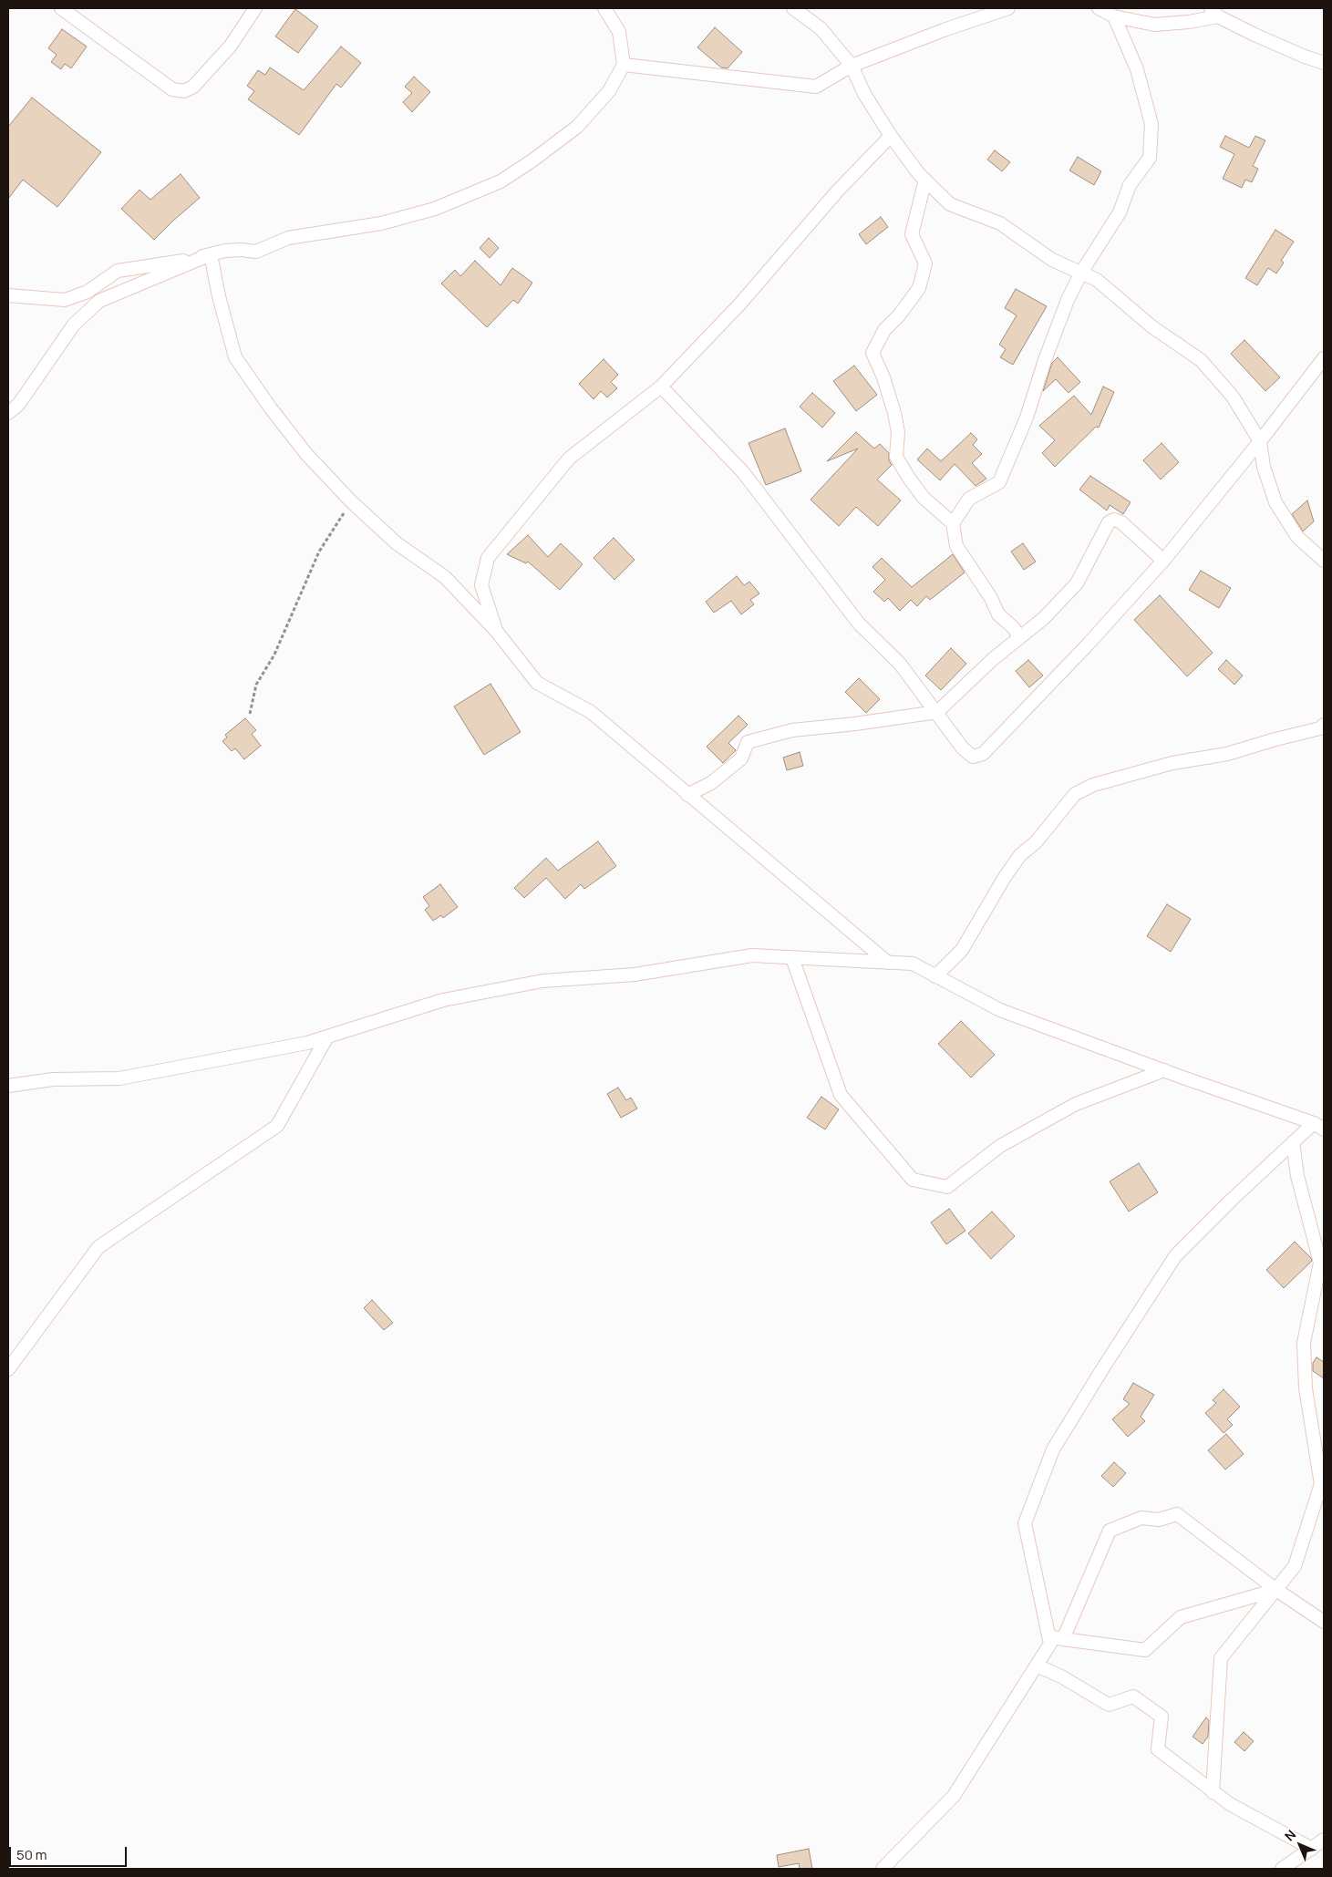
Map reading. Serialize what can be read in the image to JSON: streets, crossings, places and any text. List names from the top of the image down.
{
  "scale_bar": "50 m",
  "north": "top left"
}
